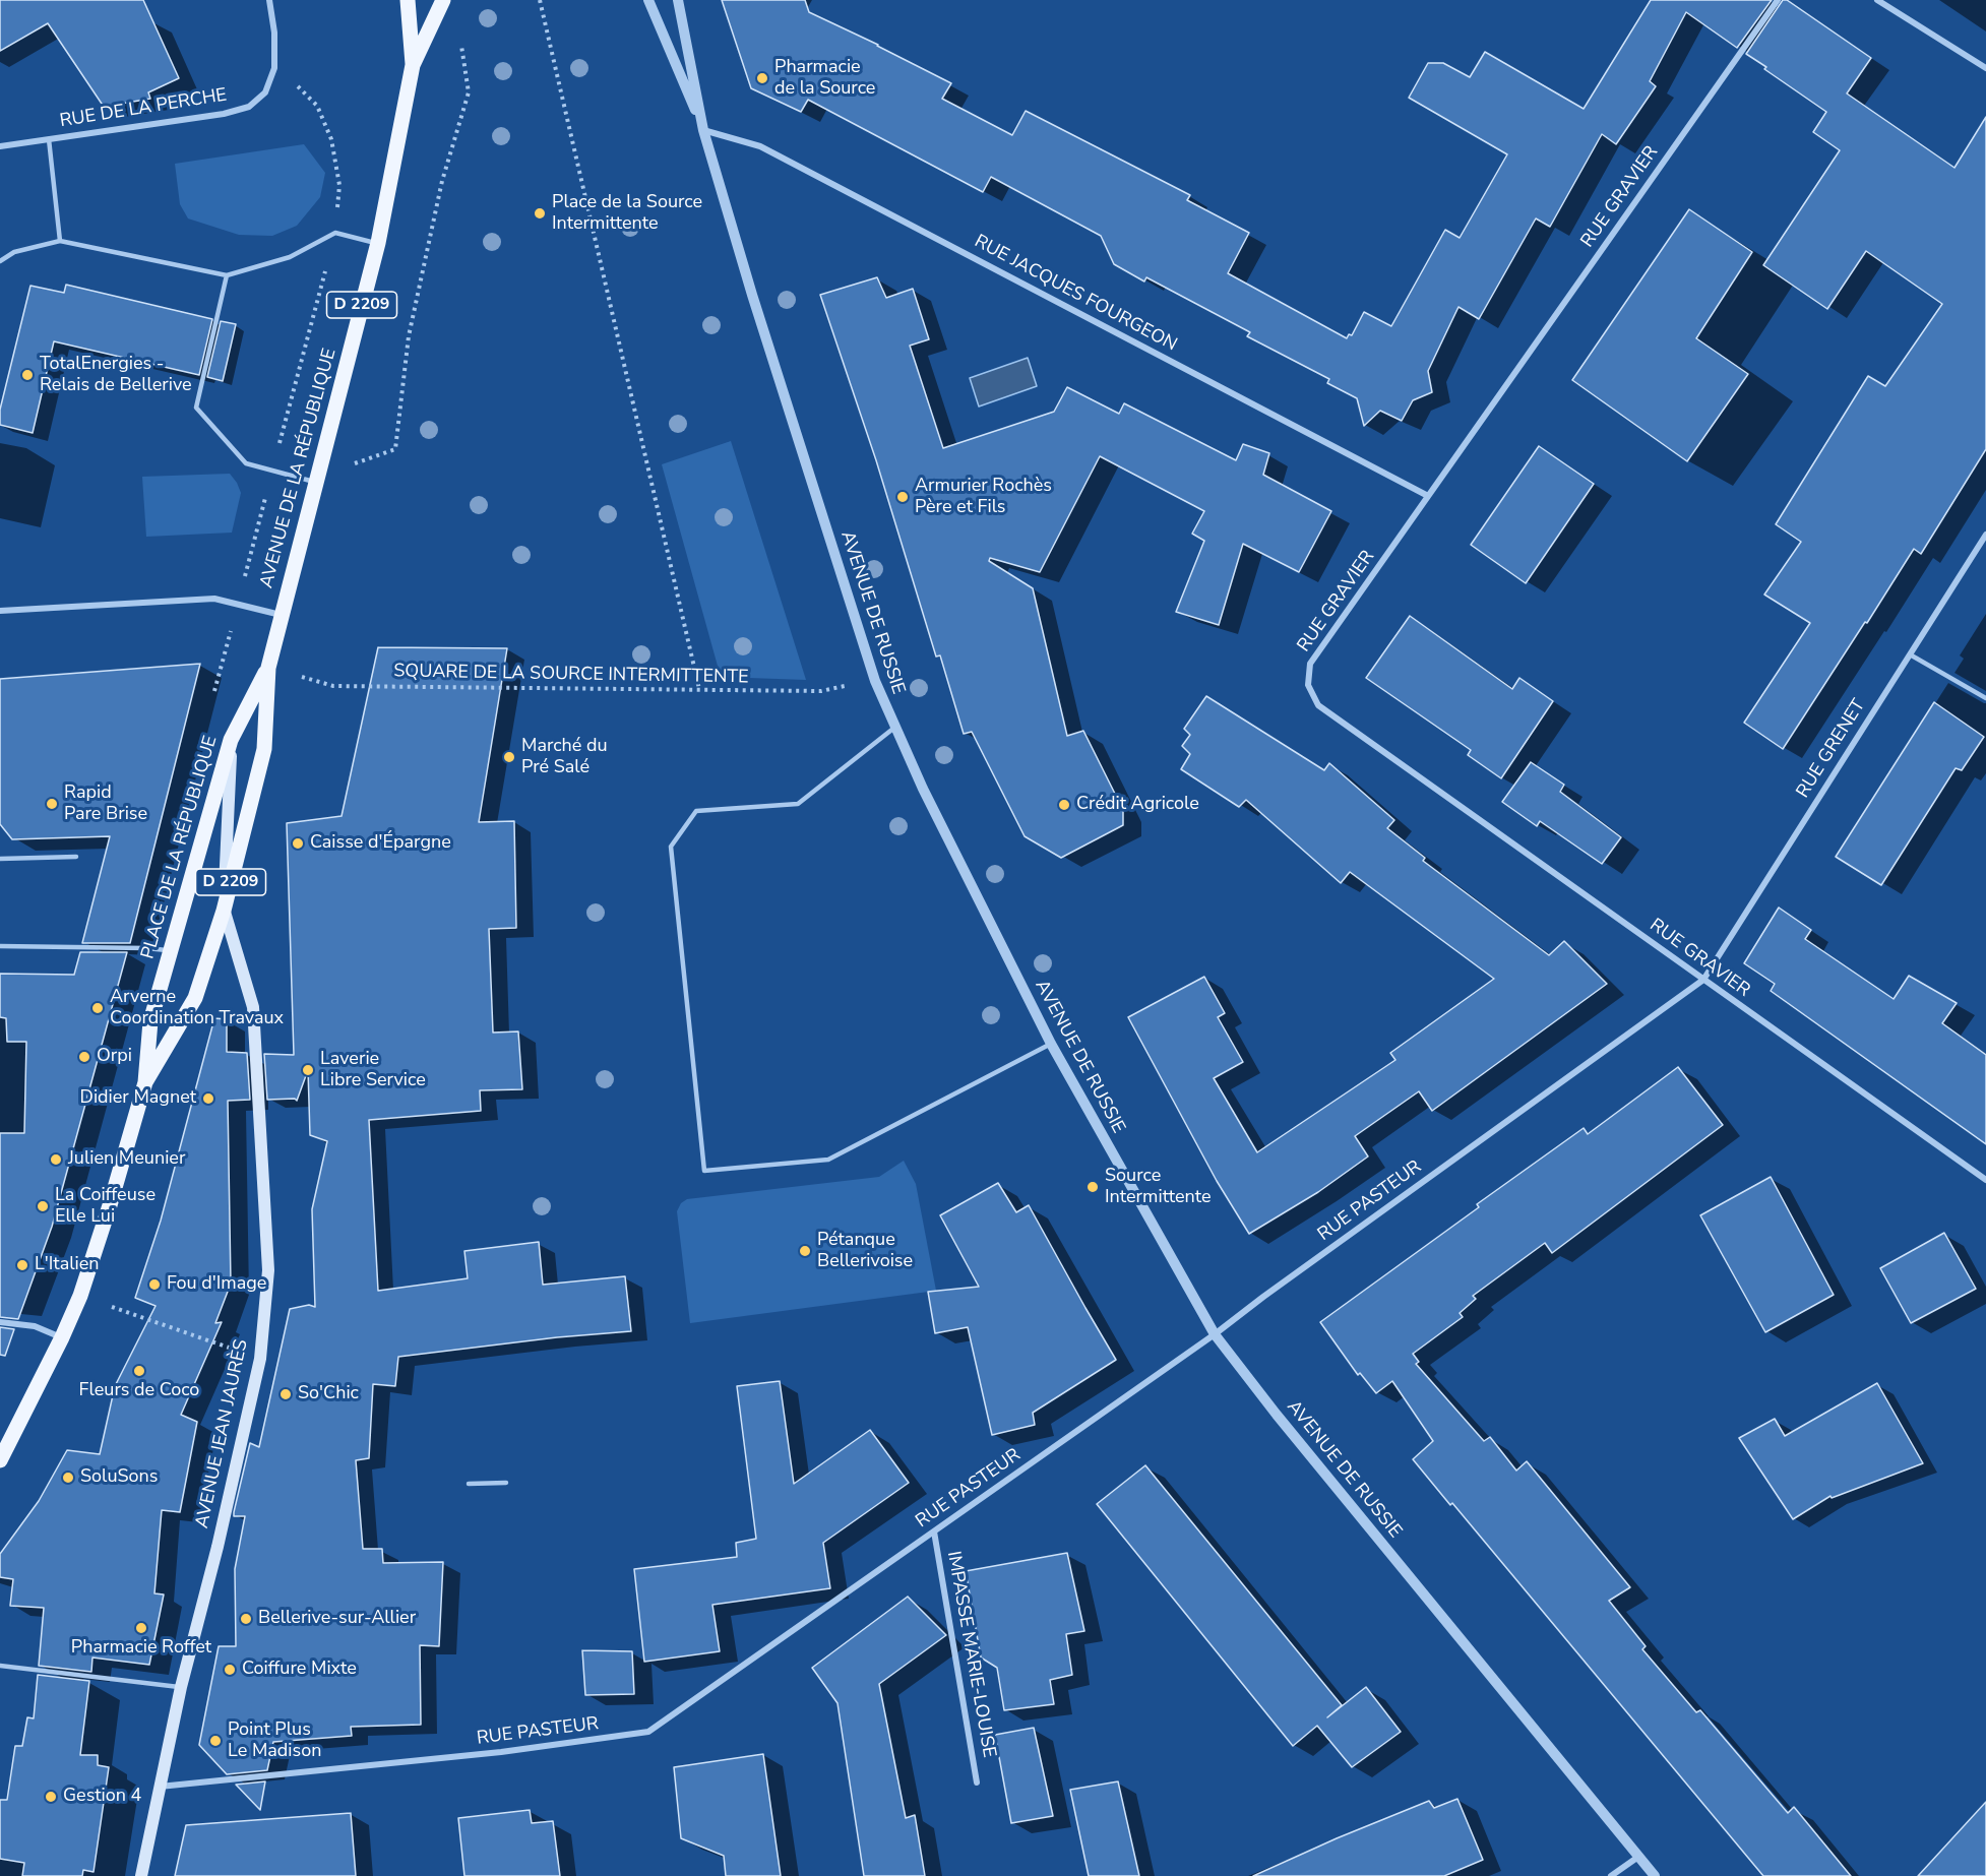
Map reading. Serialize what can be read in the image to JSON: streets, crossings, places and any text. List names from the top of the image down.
{
  "streets": {
    "main road": [
      "D 2209",
      "AVENUE DE LA RÉPUBLIQUE",
      "PLACE DE LA RÉPUBLIQUE",
      "AVENUE JEAN JAURÈS"
    ],
    "street": [
      "RUE DE LA PERCHE",
      "RUE GRAVIER",
      "RUE JACQUES FOURGEON",
      "AVENUE DE RUSSIE",
      "RUE GRENET",
      "RUE PASTEUR",
      "IMPASSE MARIE-LOUISE"
    ],
    "path": ["SQUARE DE LA SOURCE INTERMITTENTE"]
  },
  "crossings": [
    ["RUE GRAVIER", "RUE JACQUES FOURGEON"],
    ["RUE GRAVIER", "RUE GRENET"],
    ["RUE GRAVIER", "RUE PASTEUR"],
    ["RUE JACQUES FOURGEON", "AVENUE DE RUSSIE"],
    ["D 2209", "AVENUE DE LA RÉPUBLIQUE"],
    ["D 2209", "SQUARE DE LA SOURCE INTERMITTENTE"],
    ["D 2209", "PLACE DE LA RÉPUBLIQUE"],
    ["D 2209", "AVENUE JEAN JAURÈS"],
    ["AVENUE DE LA RÉPUBLIQUE", "SQUARE DE LA SOURCE INTERMITTENTE"],
    ["AVENUE DE LA RÉPUBLIQUE", "PLACE DE LA RÉPUBLIQUE"],
    ["AVENUE DE RUSSIE", "SQUARE DE LA SOURCE INTERMITTENTE"],
    ["AVENUE DE RUSSIE", "RUE PASTEUR"],
    ["SQUARE DE LA SOURCE INTERMITTENTE", "PLACE DE LA RÉPUBLIQUE"],
    ["RUE GRENET", "RUE PASTEUR"],
    ["PLACE DE LA RÉPUBLIQUE", "AVENUE JEAN JAURÈS"],
    ["RUE PASTEUR", "AVENUE JEAN JAURÈS"],
    ["RUE PASTEUR", "IMPASSE MARIE-LOUISE"]
  ],
  "places": [
    "Pharmacie de la Source",
    "Place de la Source Intermittente",
    "TotalEnergies - Relais de Bellerive",
    "Armurier Rochès Père et Fils",
    "Marché du Pré Salé",
    "Rapid Pare Brise",
    "Crédit Agricole",
    "Caisse d'Épargne",
    "Arverne Coordination Travaux",
    "Orpi",
    "Laverie Libre Service",
    "Didier Magnet",
    "Julien Meunier",
    "Source Intermittente",
    "La Coiffeuse Elle Lui",
    "Pétanque Bellerivoise",
    "L'Italien",
    "Fou d'Image",
    "Fleurs de Coco",
    "So'Chic",
    "SoluSons",
    "Bellerive-sur-Allier",
    "Pharmacie Roffet",
    "Coiffure Mixte",
    "Point Plus Le Madison",
    "Gestion 4"
  ]
}
